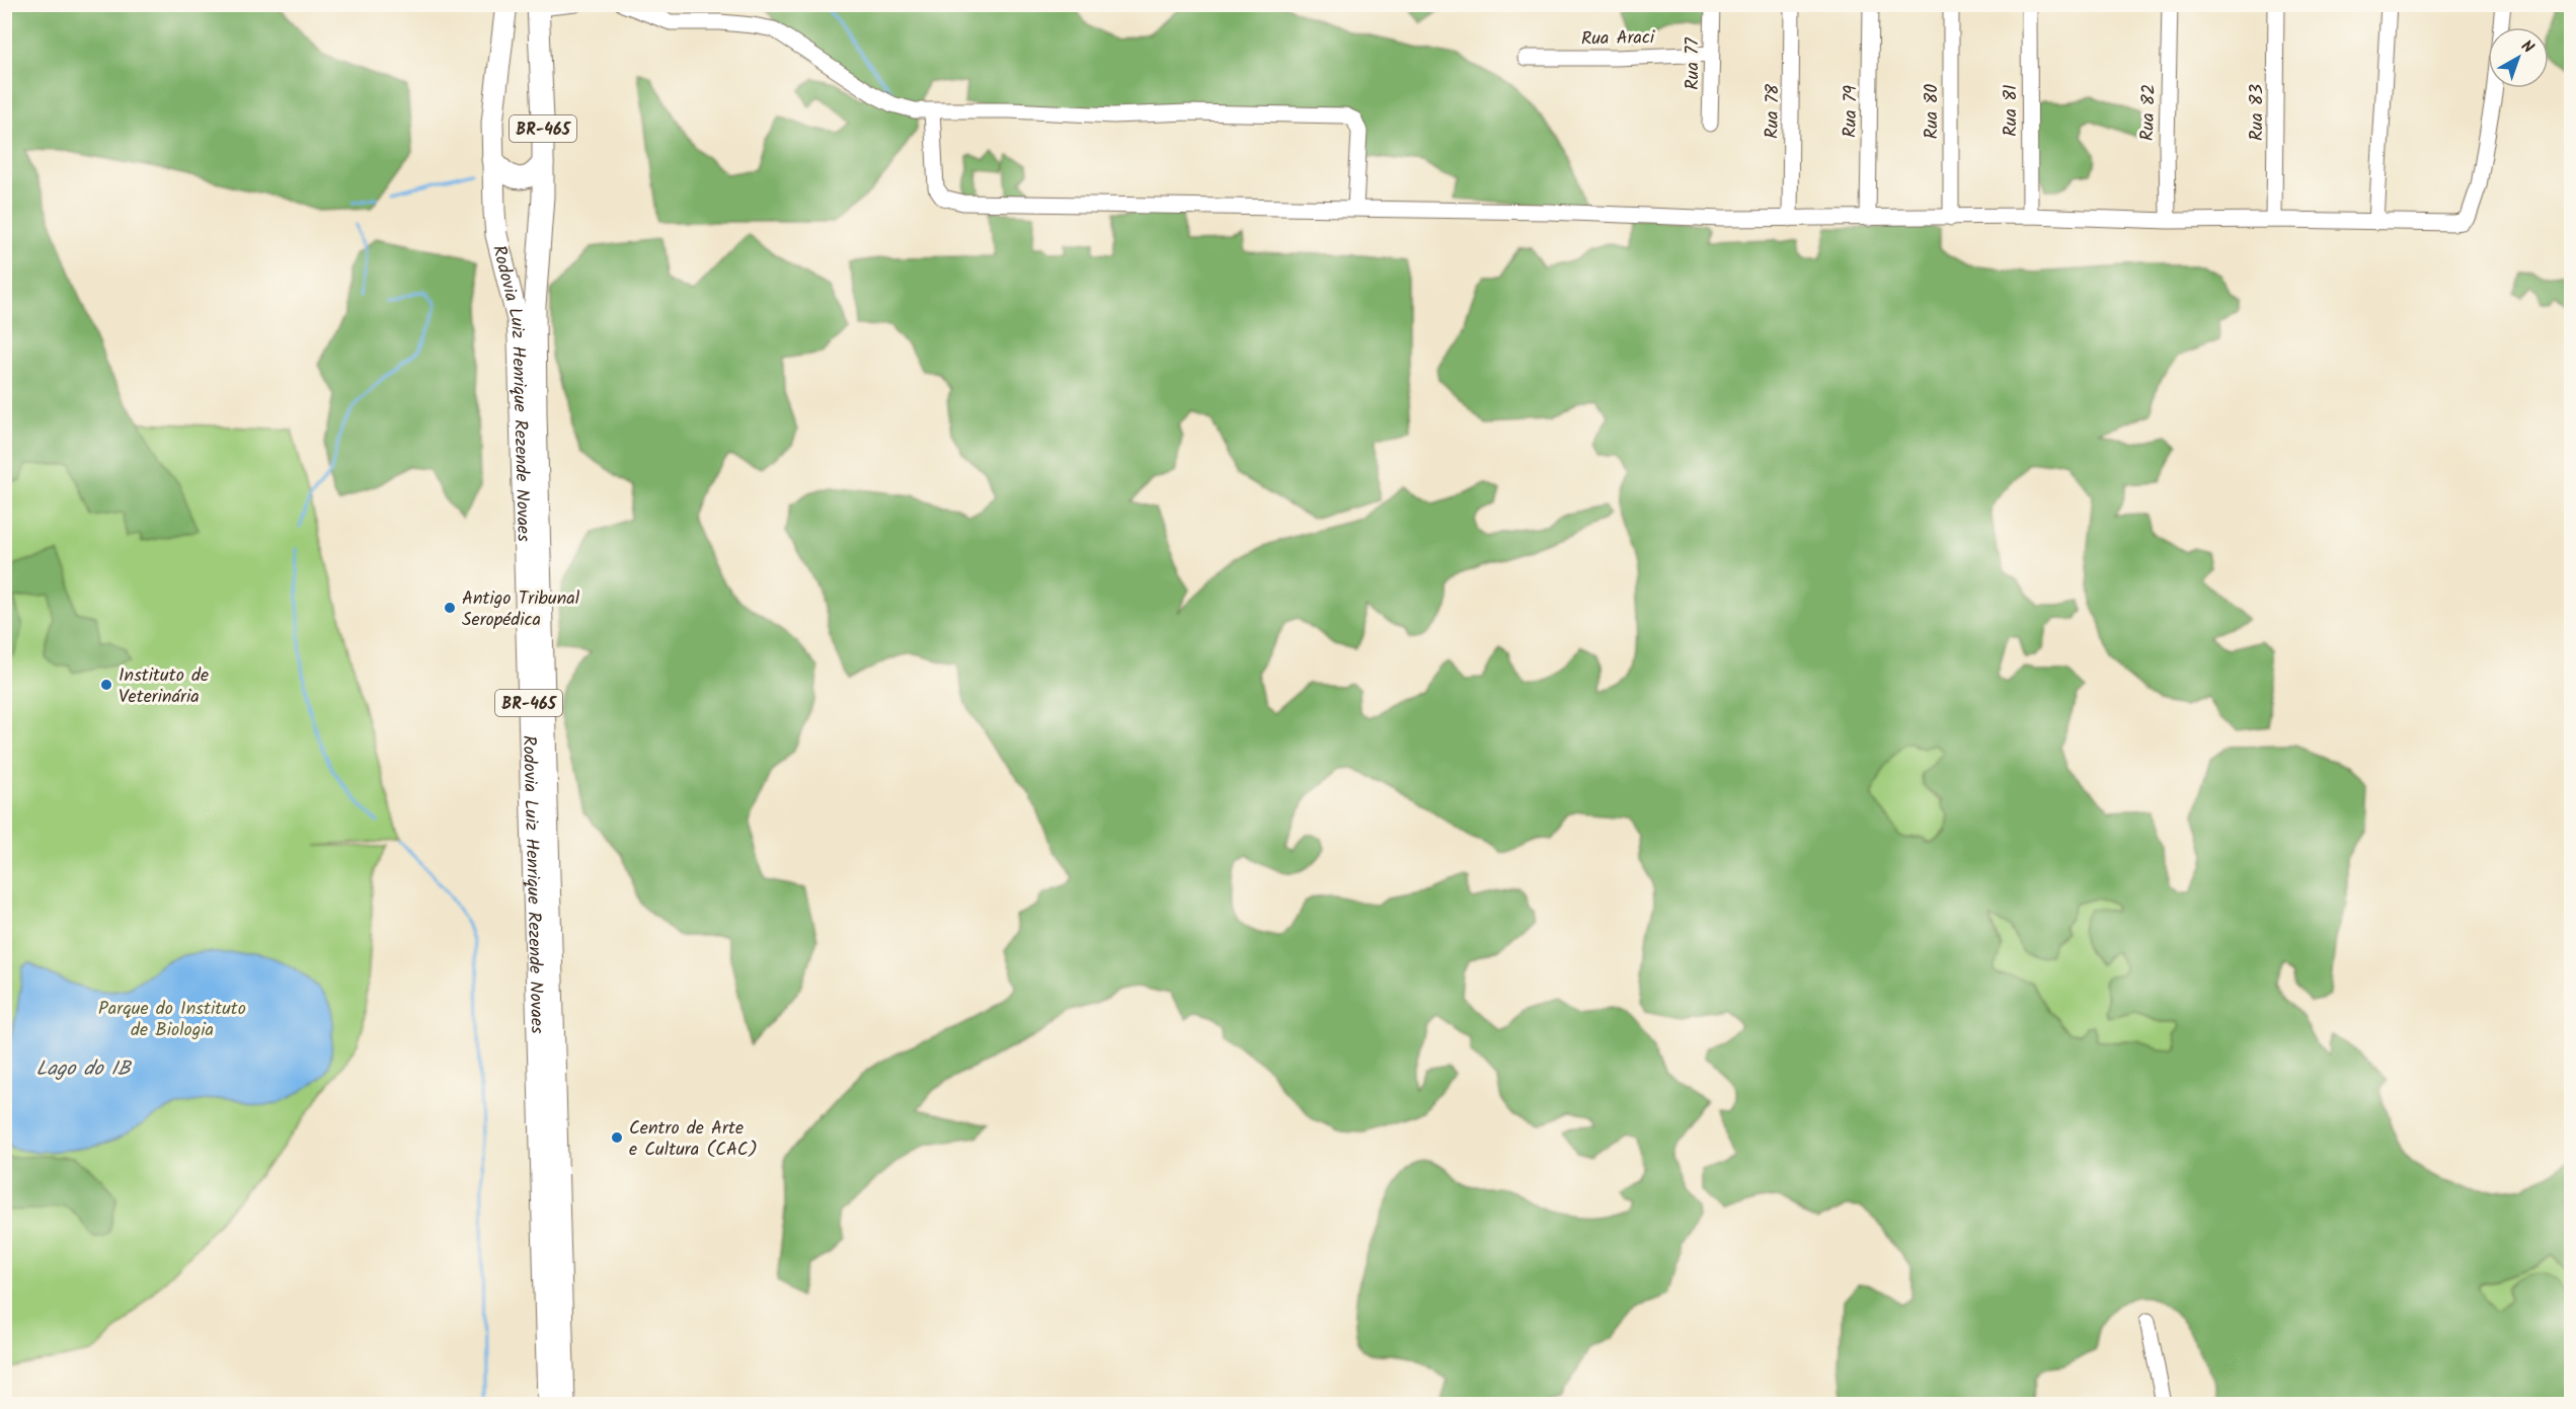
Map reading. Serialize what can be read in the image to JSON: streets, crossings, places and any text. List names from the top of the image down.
{
  "streets": {
    "highway": ["BR-465", "Rodovia Luiz Henrique Rezende Novaes"],
    "street": [
      "Rua Araci",
      "Rua 77",
      "Rua 81",
      "Rua 78",
      "Rua 79",
      "Rua 80",
      "Rua 82",
      "Rua 83"
    ]
  },
  "crossings": [
    ["Rua Araci", "Rua 77"]
  ],
  "water": ["Lago do IB"],
  "parks": ["Parque do Instituto de Biologia"],
  "places": ["Antigo Tribunal Seropédica", "Instituto de Veterinária", "Centro de Arte e Cultura (CAC)"],
  "north": "top right"
}
